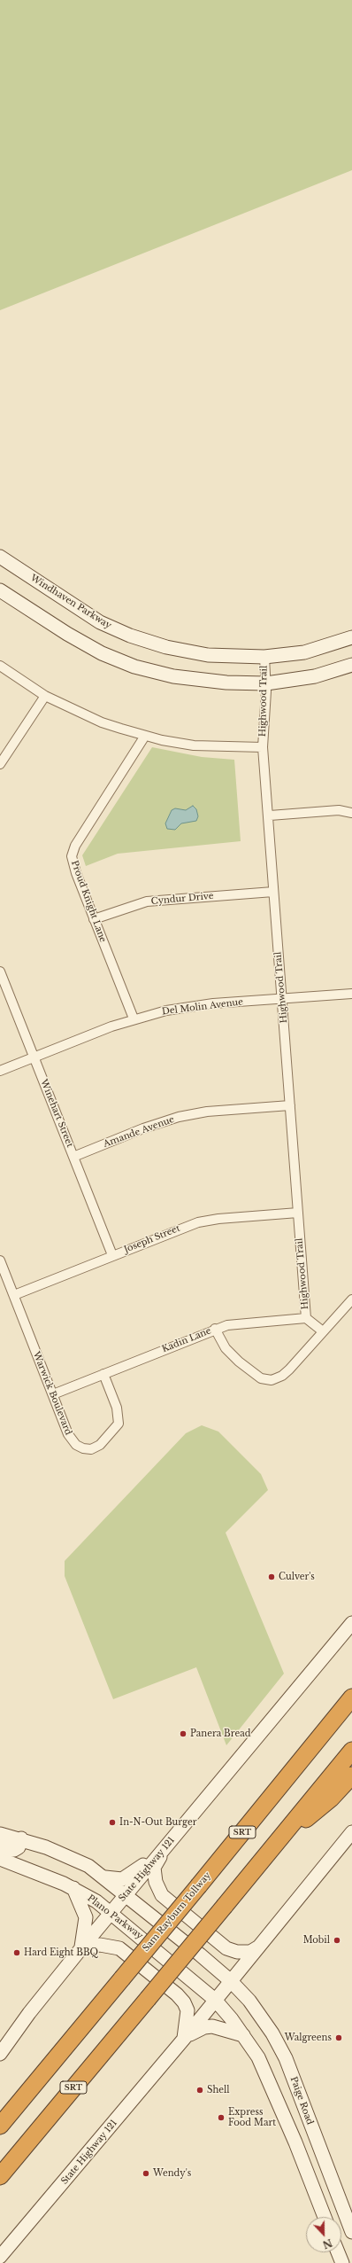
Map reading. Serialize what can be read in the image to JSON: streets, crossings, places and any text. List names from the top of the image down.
{
  "streets": {
    "highway": ["SRT", "Sam Rayburn Tollway"],
    "main road": [
      "Windhaven Parkway",
      "State Highway 121",
      "Plano Parkway",
      "Paige Road"
    ],
    "street": [
      "Highwood Trail",
      "Cyndur Drive",
      "Proud Knight Lane",
      "Del Molin Avenue",
      "Winehart Street",
      "Amande Avenue",
      "Joseph Street",
      "Kadin Lane",
      "Warwick Boulevard"
    ]
  },
  "crossings": [
    ["Windhaven Parkway", "Highwood Trail"],
    ["Highwood Trail", "Cyndur Drive"],
    ["Highwood Trail", "Del Molin Avenue"],
    ["Highwood Trail", "Amande Avenue"],
    ["Highwood Trail", "Joseph Street"],
    ["Highwood Trail", "Kadin Lane"],
    ["Cyndur Drive", "Proud Knight Lane"],
    ["Proud Knight Lane", "Del Molin Avenue"],
    ["Del Molin Avenue", "Winehart Street"],
    ["Winehart Street", "Amande Avenue"],
    ["Winehart Street", "Joseph Street"],
    ["Joseph Street", "Warwick Boulevard"],
    ["Kadin Lane", "Warwick Boulevard"],
    ["State Highway 121", "Plano Parkway"],
    ["State Highway 121", "Paige Road"]
  ],
  "places": [
    "Culver's",
    "Panera Bread",
    "In-N-Out Burger",
    "Mobil",
    "Hard Eight BBQ",
    "Walgreens",
    "Shell",
    "Express Food Mart",
    "Wendy's"
  ],
  "north": "bottom"
}
